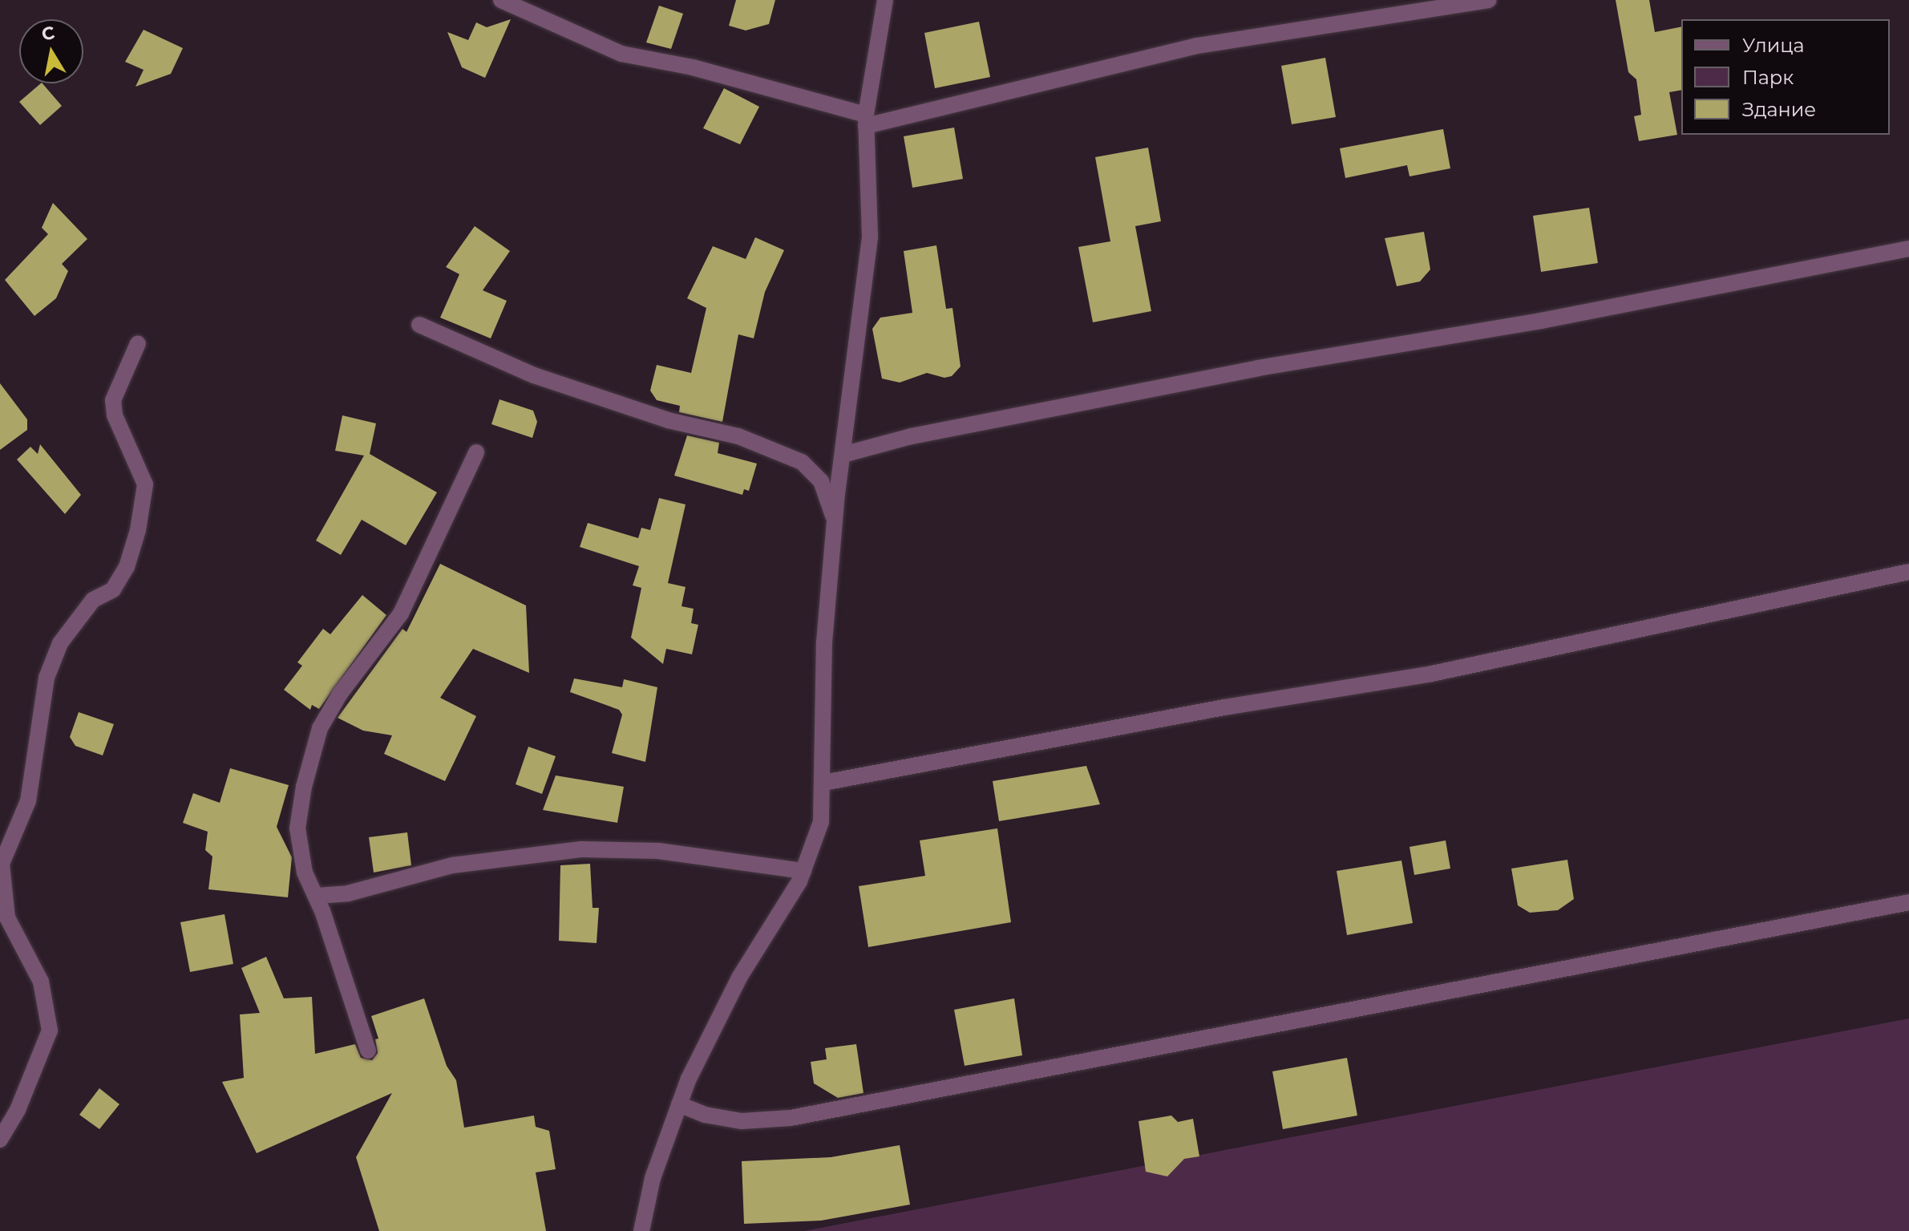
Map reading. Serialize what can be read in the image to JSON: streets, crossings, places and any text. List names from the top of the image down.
{
  "legend": ["Улица", "Парк", "Здание"],
  "north": "top"
}
